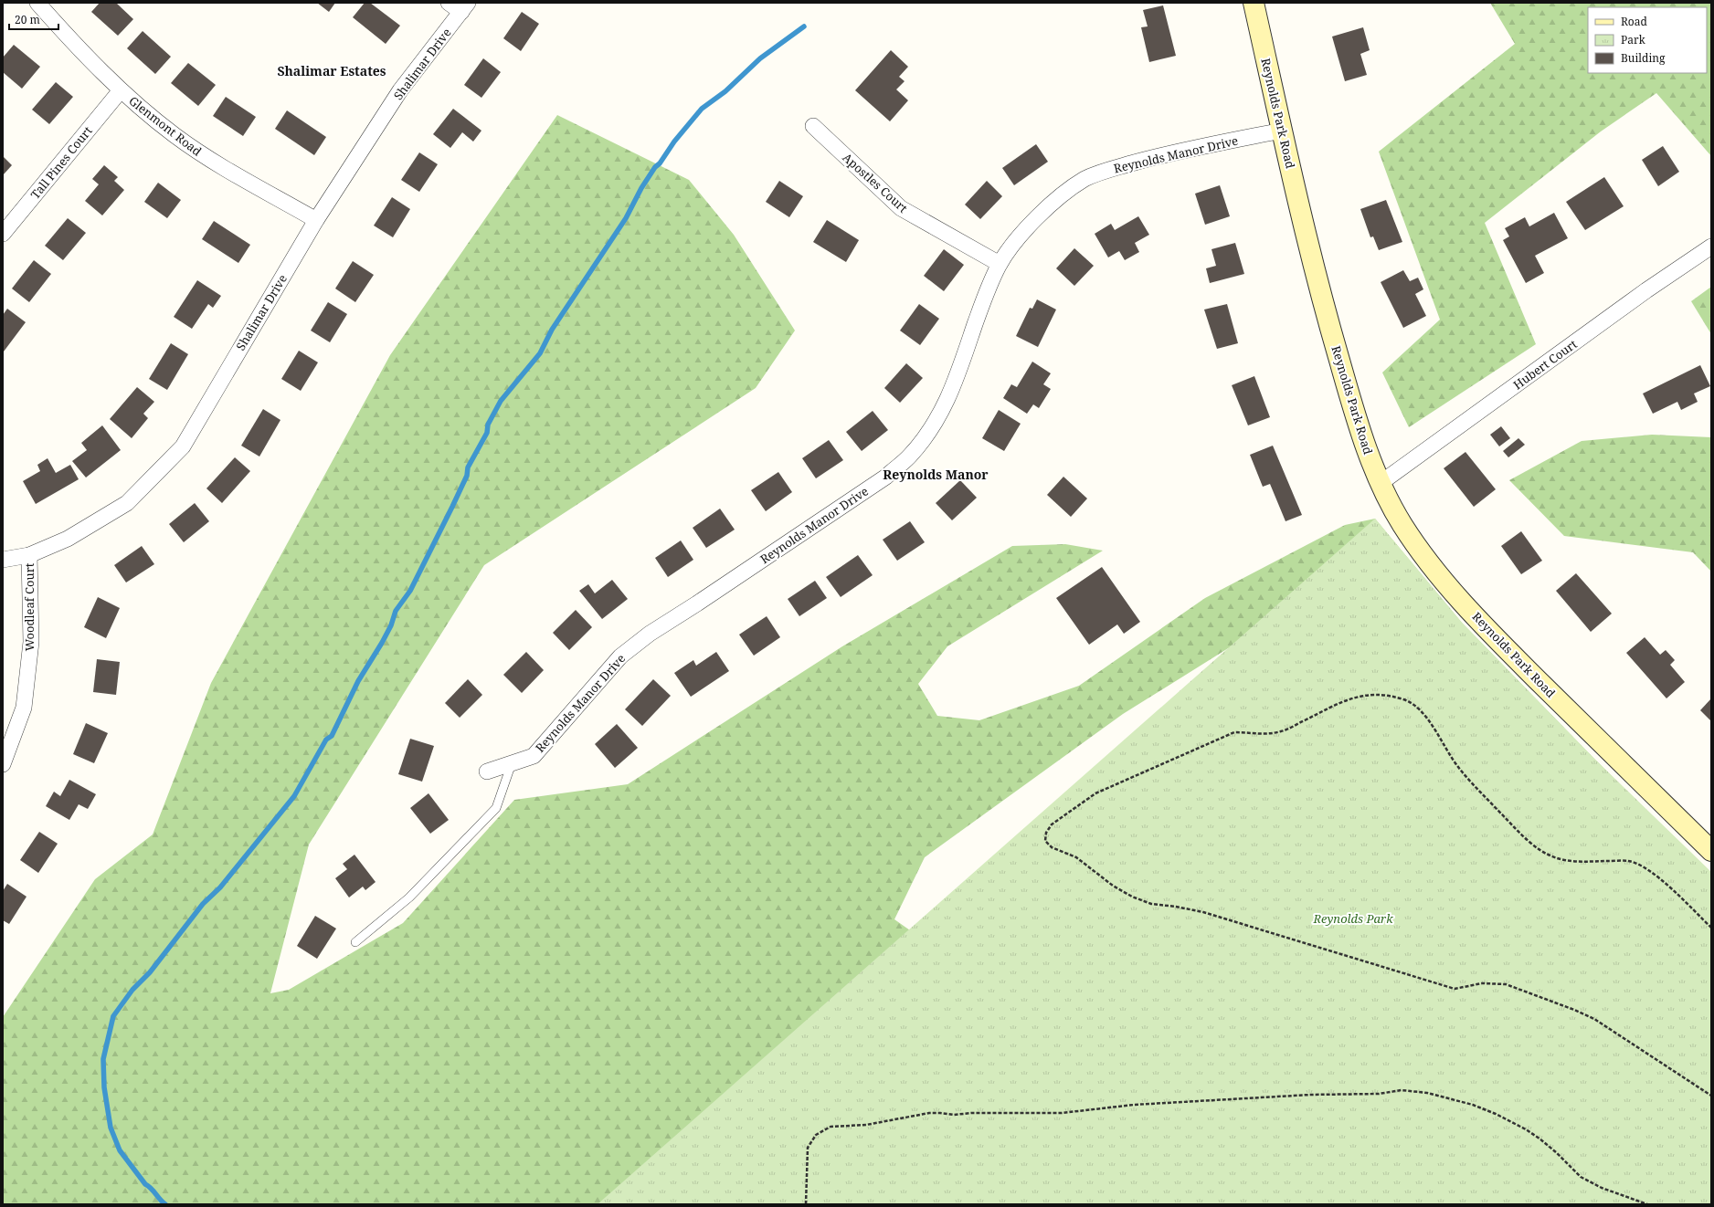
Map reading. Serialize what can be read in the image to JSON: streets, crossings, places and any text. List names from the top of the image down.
{
  "streets": {
    "main road": ["Reynolds Park Road"],
    "street": [
      "Shalimar Drive",
      "Glenmont Road",
      "Reynolds Manor Drive",
      "Tall Pines Court",
      "Apostles Court",
      "Hubert Court",
      "Woodleaf Court"
    ]
  },
  "crossings": [
    ["Shalimar Drive", "Glenmont Road"],
    ["Shalimar Drive", "Woodleaf Court"],
    ["Reynolds Park Road", "Reynolds Manor Drive"],
    ["Reynolds Park Road", "Hubert Court"],
    ["Glenmont Road", "Tall Pines Court"],
    ["Reynolds Manor Drive", "Apostles Court"]
  ],
  "districts": ["Shalimar Estates", "Reynolds Manor"],
  "parks": ["Reynolds Park"],
  "legend": ["Road", "Park", "Building"],
  "scale_bar": "20 m"
}
